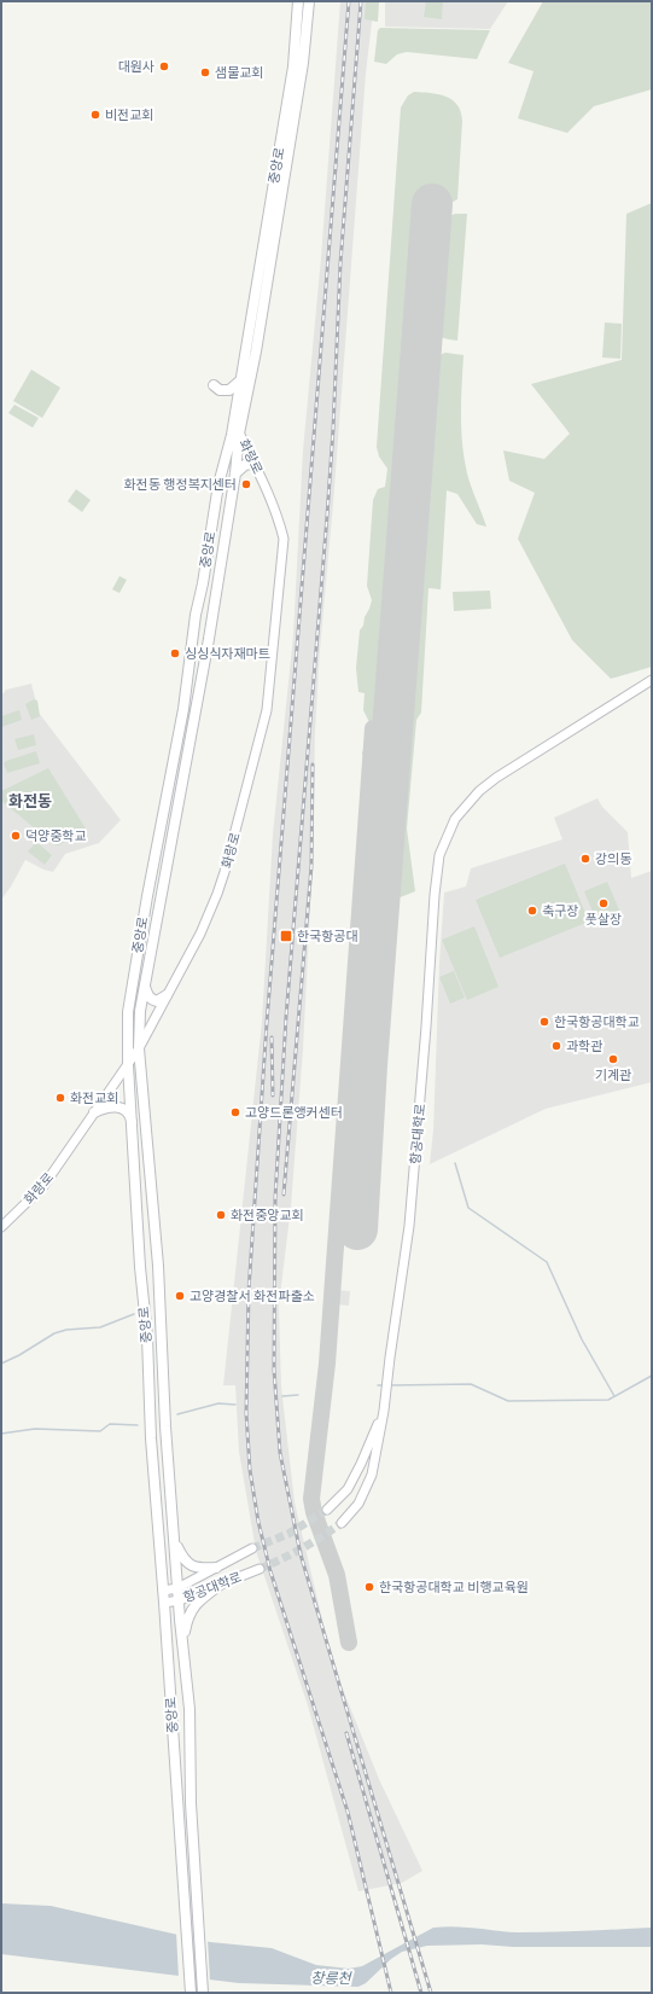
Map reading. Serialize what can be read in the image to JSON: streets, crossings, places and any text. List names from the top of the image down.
{
  "streets": {
    "main road": ["중앙로"],
    "street": ["화랑로", "항공대학로"]
  },
  "crossings": [
    ["중앙로", "화랑로"],
    ["중앙로", "항공대학로"]
  ],
  "districts": ["화전동"],
  "water": ["창릉천"],
  "places": {
    "other": [
      "대원사",
      "샘물교회",
      "비전교회",
      "화전동 행정복지센터",
      "싱싱식자재마트",
      "덕양중학교",
      "강의동",
      "풋살장",
      "축구장",
      "한국항공대학교",
      "과학관",
      "기계관",
      "화전교회",
      "고양드론앵커센터",
      "화전중앙교회",
      "고양경찰서 화전파출소",
      "한국항공대학교 비행교육원"
    ],
    "transit": ["한국항공대"]
  }
}
